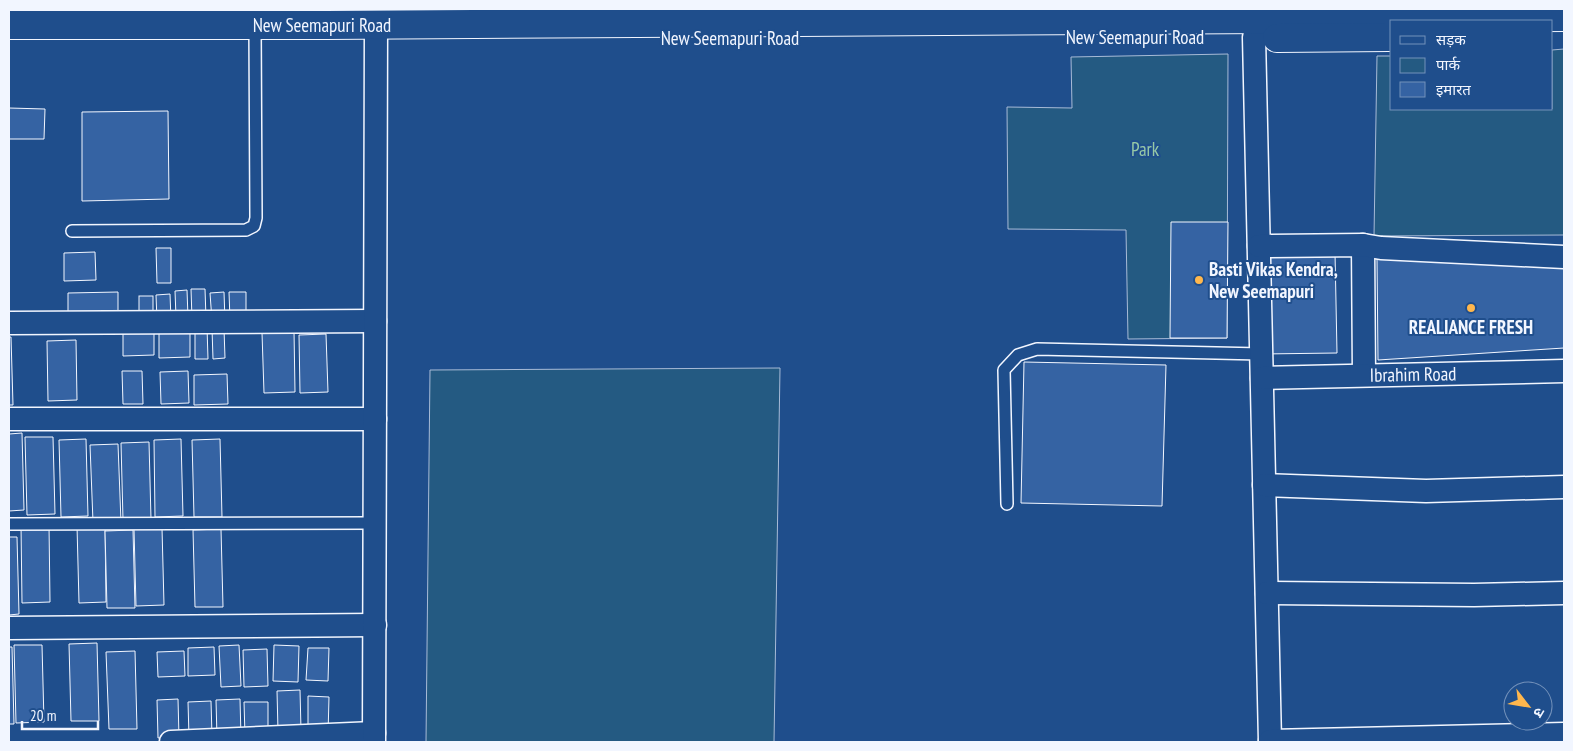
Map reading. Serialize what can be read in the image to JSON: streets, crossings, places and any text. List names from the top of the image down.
{
  "streets": {
    "main road": ["New Seemapuri Road"],
    "street": ["Ibrahim Road"]
  },
  "parks": ["Park"],
  "places": ["Basti Vikas Kendra, New Seemapuri", "REALIANCE FRESH"],
  "legend": ["सड़क", "पार्क", "इमारत"],
  "scale_bar": "20 m",
  "north": "bottom right"
}
